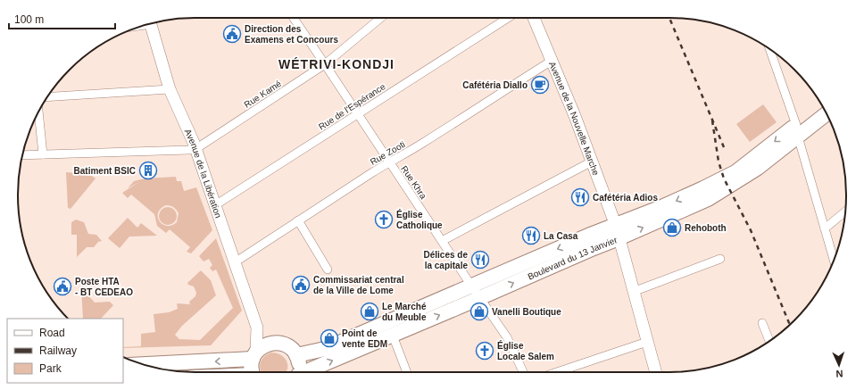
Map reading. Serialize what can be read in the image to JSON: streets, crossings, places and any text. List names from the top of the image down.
{
  "streets": {
    "highway": ["Boulevard du 13 Janvier"],
    "street": [
      "Rue Kamé",
      "Rue de l'Espérance",
      "Avenue de la Nouvelle Marche",
      "Rue Zooti",
      "Avenue de la Libération",
      "Rue Khra"
    ]
  },
  "crossings": [
    ["Rue Kamé", "Avenue de la Libération"],
    ["Rue Kamé", "Rue Khra"],
    ["Rue de l'Espérance", "Avenue de la Libération"],
    ["Rue de l'Espérance", "Rue Khra"],
    ["Avenue de la Nouvelle Marche", "Rue Zooti"],
    ["Avenue de la Nouvelle Marche", "Boulevard du 13 Janvier"],
    ["Rue Zooti", "Avenue de la Libération"],
    ["Rue Zooti", "Rue Khra"],
    ["Rue Khra", "Boulevard du 13 Janvier"]
  ],
  "districts": ["WÉTRIVI-KONDJI"],
  "places": {
    "public building": ["Direction des Examens et Concours", "Commissariat central de la Ville de Lome", "Poste HTA - BT CEDEAO"],
    "cafe": ["Cafétéria Diallo"],
    "building": ["Batiment BSIC"],
    "restaurant": ["Cafétéria Adios", "La Casa", "Délices de la capitale"],
    "church": ["Église Catholique", "Église Locale Salem"],
    "shop": [
      "Rehoboth",
      "Le Marché du Meuble",
      "Vanelli Boutique",
      "Point de vente EDM"
    ]
  },
  "legend": ["Road", "Railway", "Park"],
  "scale_bar": "100 m",
  "north": "bottom"
}
